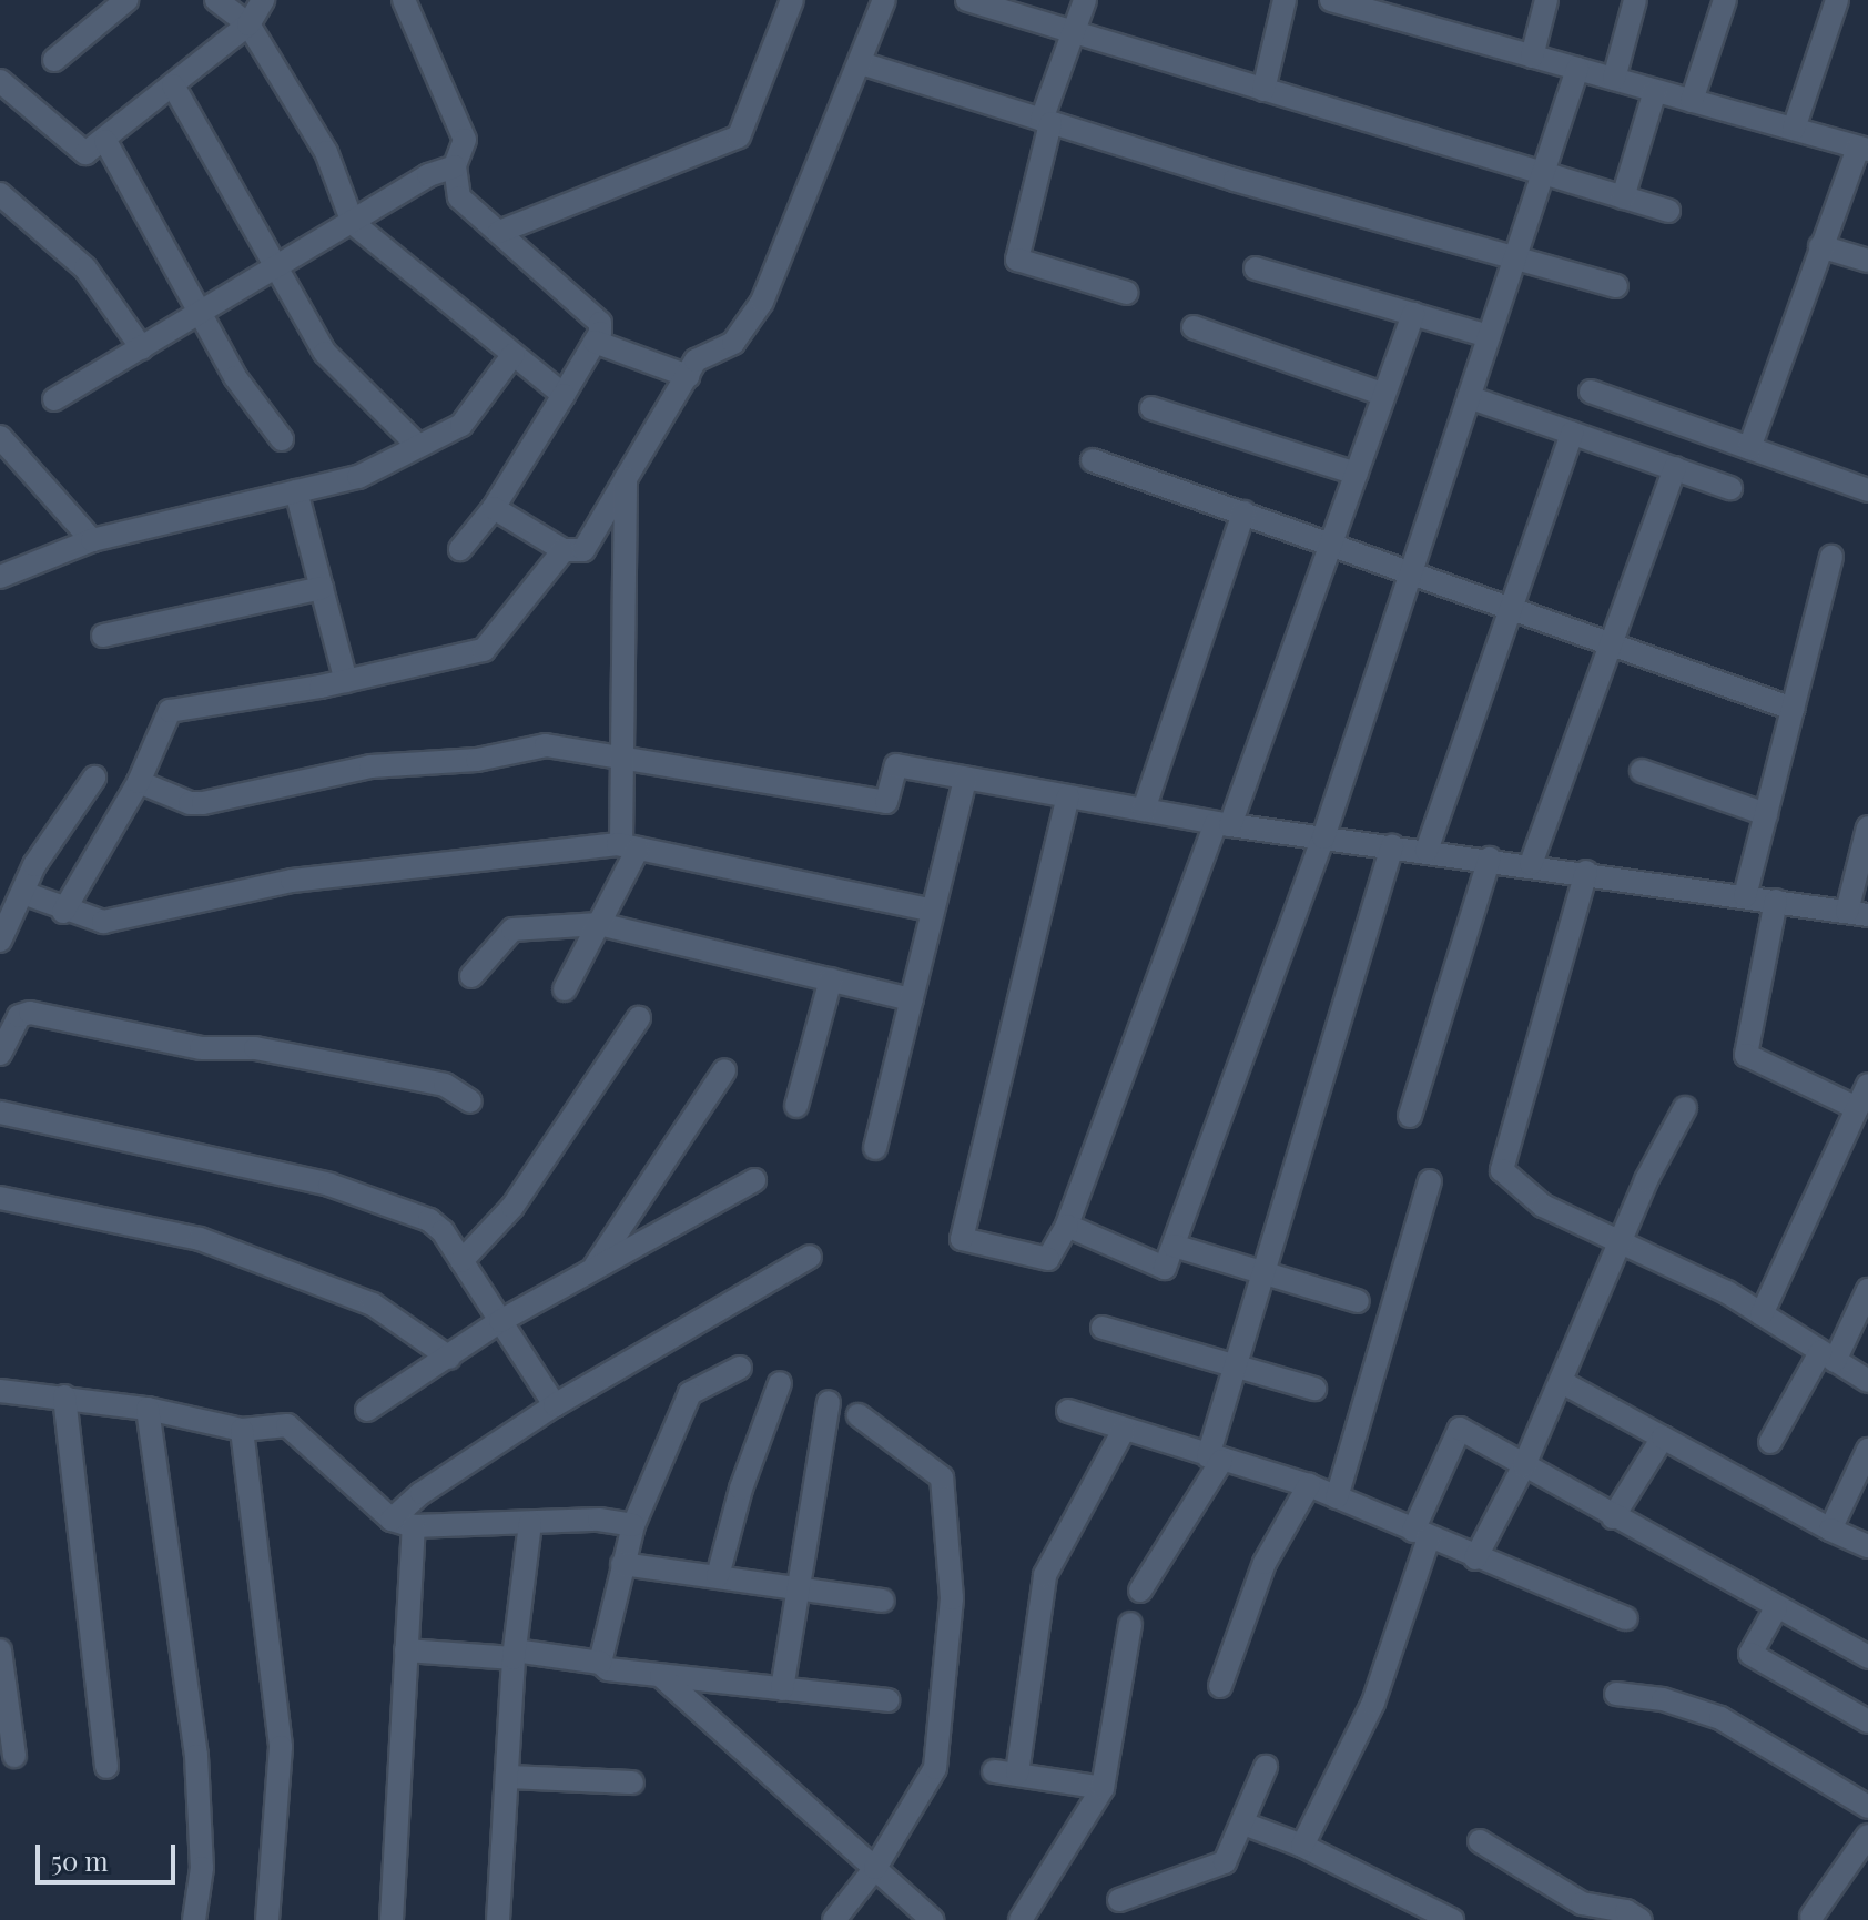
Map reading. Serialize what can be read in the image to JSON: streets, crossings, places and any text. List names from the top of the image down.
{
  "scale_bar": "50 m"
}
